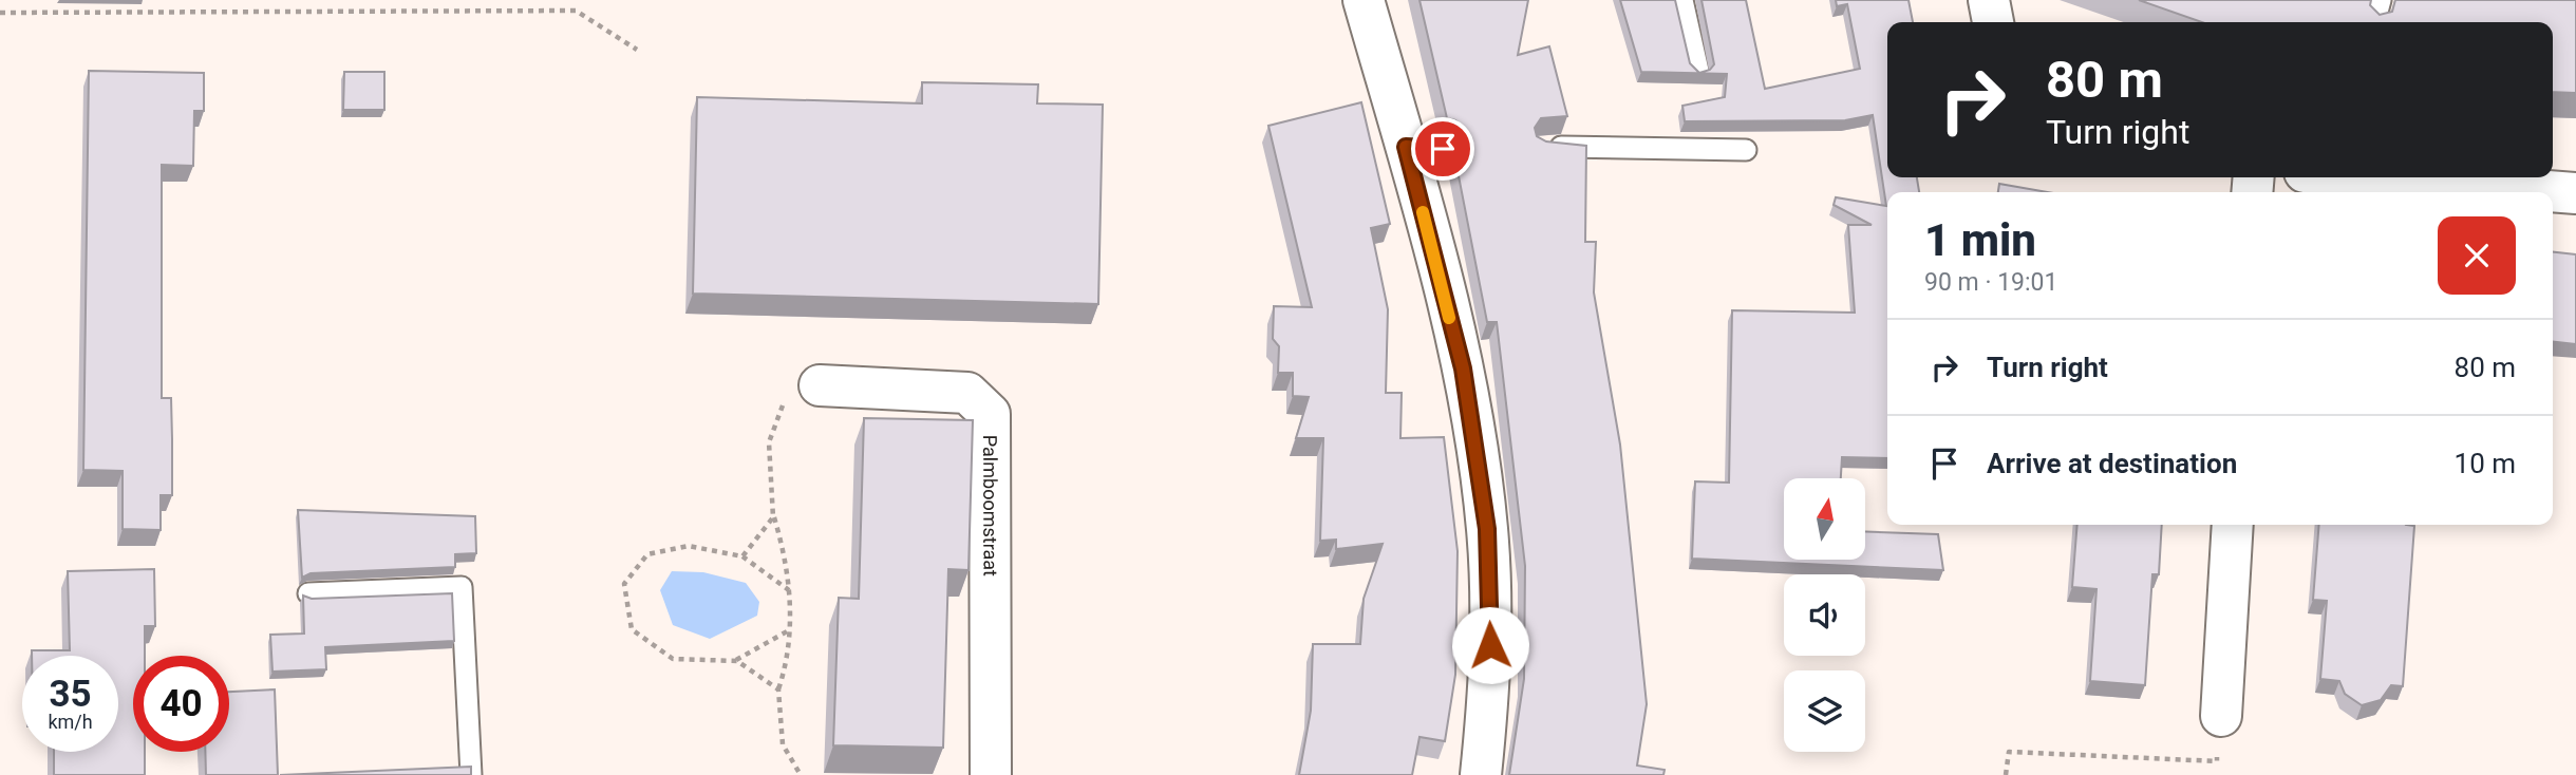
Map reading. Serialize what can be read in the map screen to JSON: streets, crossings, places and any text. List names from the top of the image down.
{
  "streets": {
    "street": ["Palmboomstraat"]
  },
  "north": "top",
  "page": {
    "turn": ["80 m", "Turn right"],
    "heading": ["1 min", "90 m · 19:01"],
    "list": [
      {
        "name": "Turn right",
        "value": "80 m"
      },
      {
        "name": "Arrive at destination",
        "value": "10 m"
      }
    ],
    "speed": "35 km/h",
    "limit": "40"
  }
}
